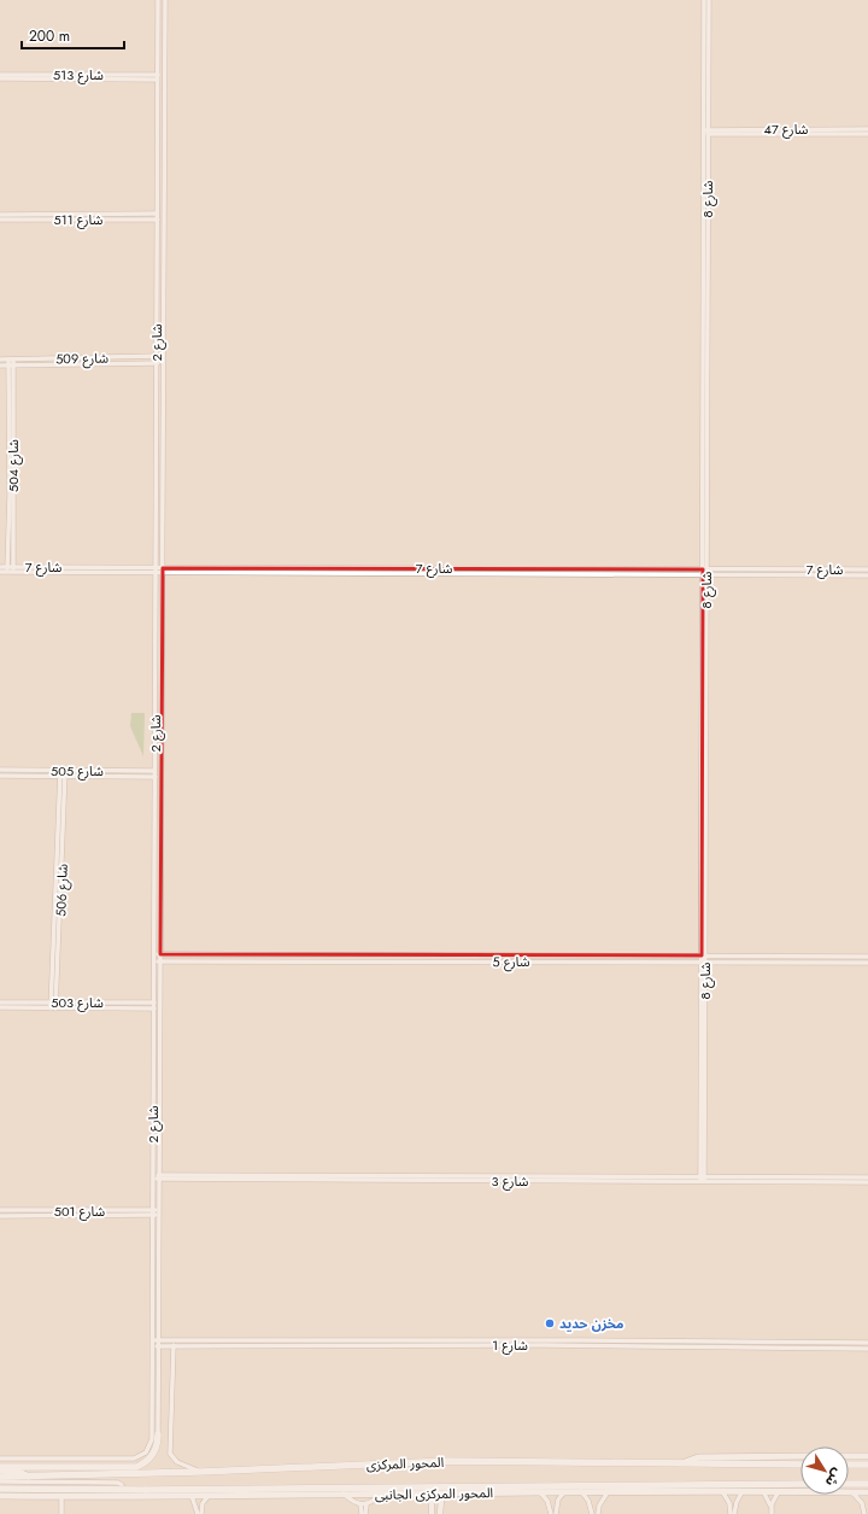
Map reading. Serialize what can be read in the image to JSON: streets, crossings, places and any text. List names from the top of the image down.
{
  "streets": {
    "highway": ["المحور المركزى"],
    "main road": ["المحور المركزى الجانبى"],
    "street": [
      "شارع 513",
      "شارع 47",
      "شارع 8",
      "شارع 511",
      "شارع 2",
      "شارع 509",
      "شارع 504",
      "شارع 7",
      "شارع 505",
      "شارع 506",
      "شارع 5",
      "شارع 503",
      "شارع 3",
      "شارع 501",
      "شارع 1"
    ]
  },
  "crossings": [
    ["شارع 513", "شارع 2"],
    ["شارع 47", "شارع 8"],
    ["شارع 8", "شارع 7"],
    ["شارع 8", "شارع 5"],
    ["شارع 8", "شارع 3"],
    ["شارع 511", "شارع 2"],
    ["شارع 2", "شارع 509"],
    ["شارع 2", "شارع 7"],
    ["شارع 2", "شارع 505"],
    ["شارع 2", "شارع 5"],
    ["شارع 2", "شارع 503"],
    ["شارع 2", "شارع 3"],
    ["شارع 2", "شارع 501"],
    ["شارع 2", "شارع 1"],
    ["شارع 509", "شارع 504"],
    ["شارع 504", "شارع 7"],
    ["شارع 505", "شارع 506"],
    ["شارع 506", "شارع 503"],
    ["المحور المركزى", "المحور المركزى الجانبى"]
  ],
  "places": ["مخزن حديد"],
  "scale_bar": "200 m",
  "north": "bottom right"
}
